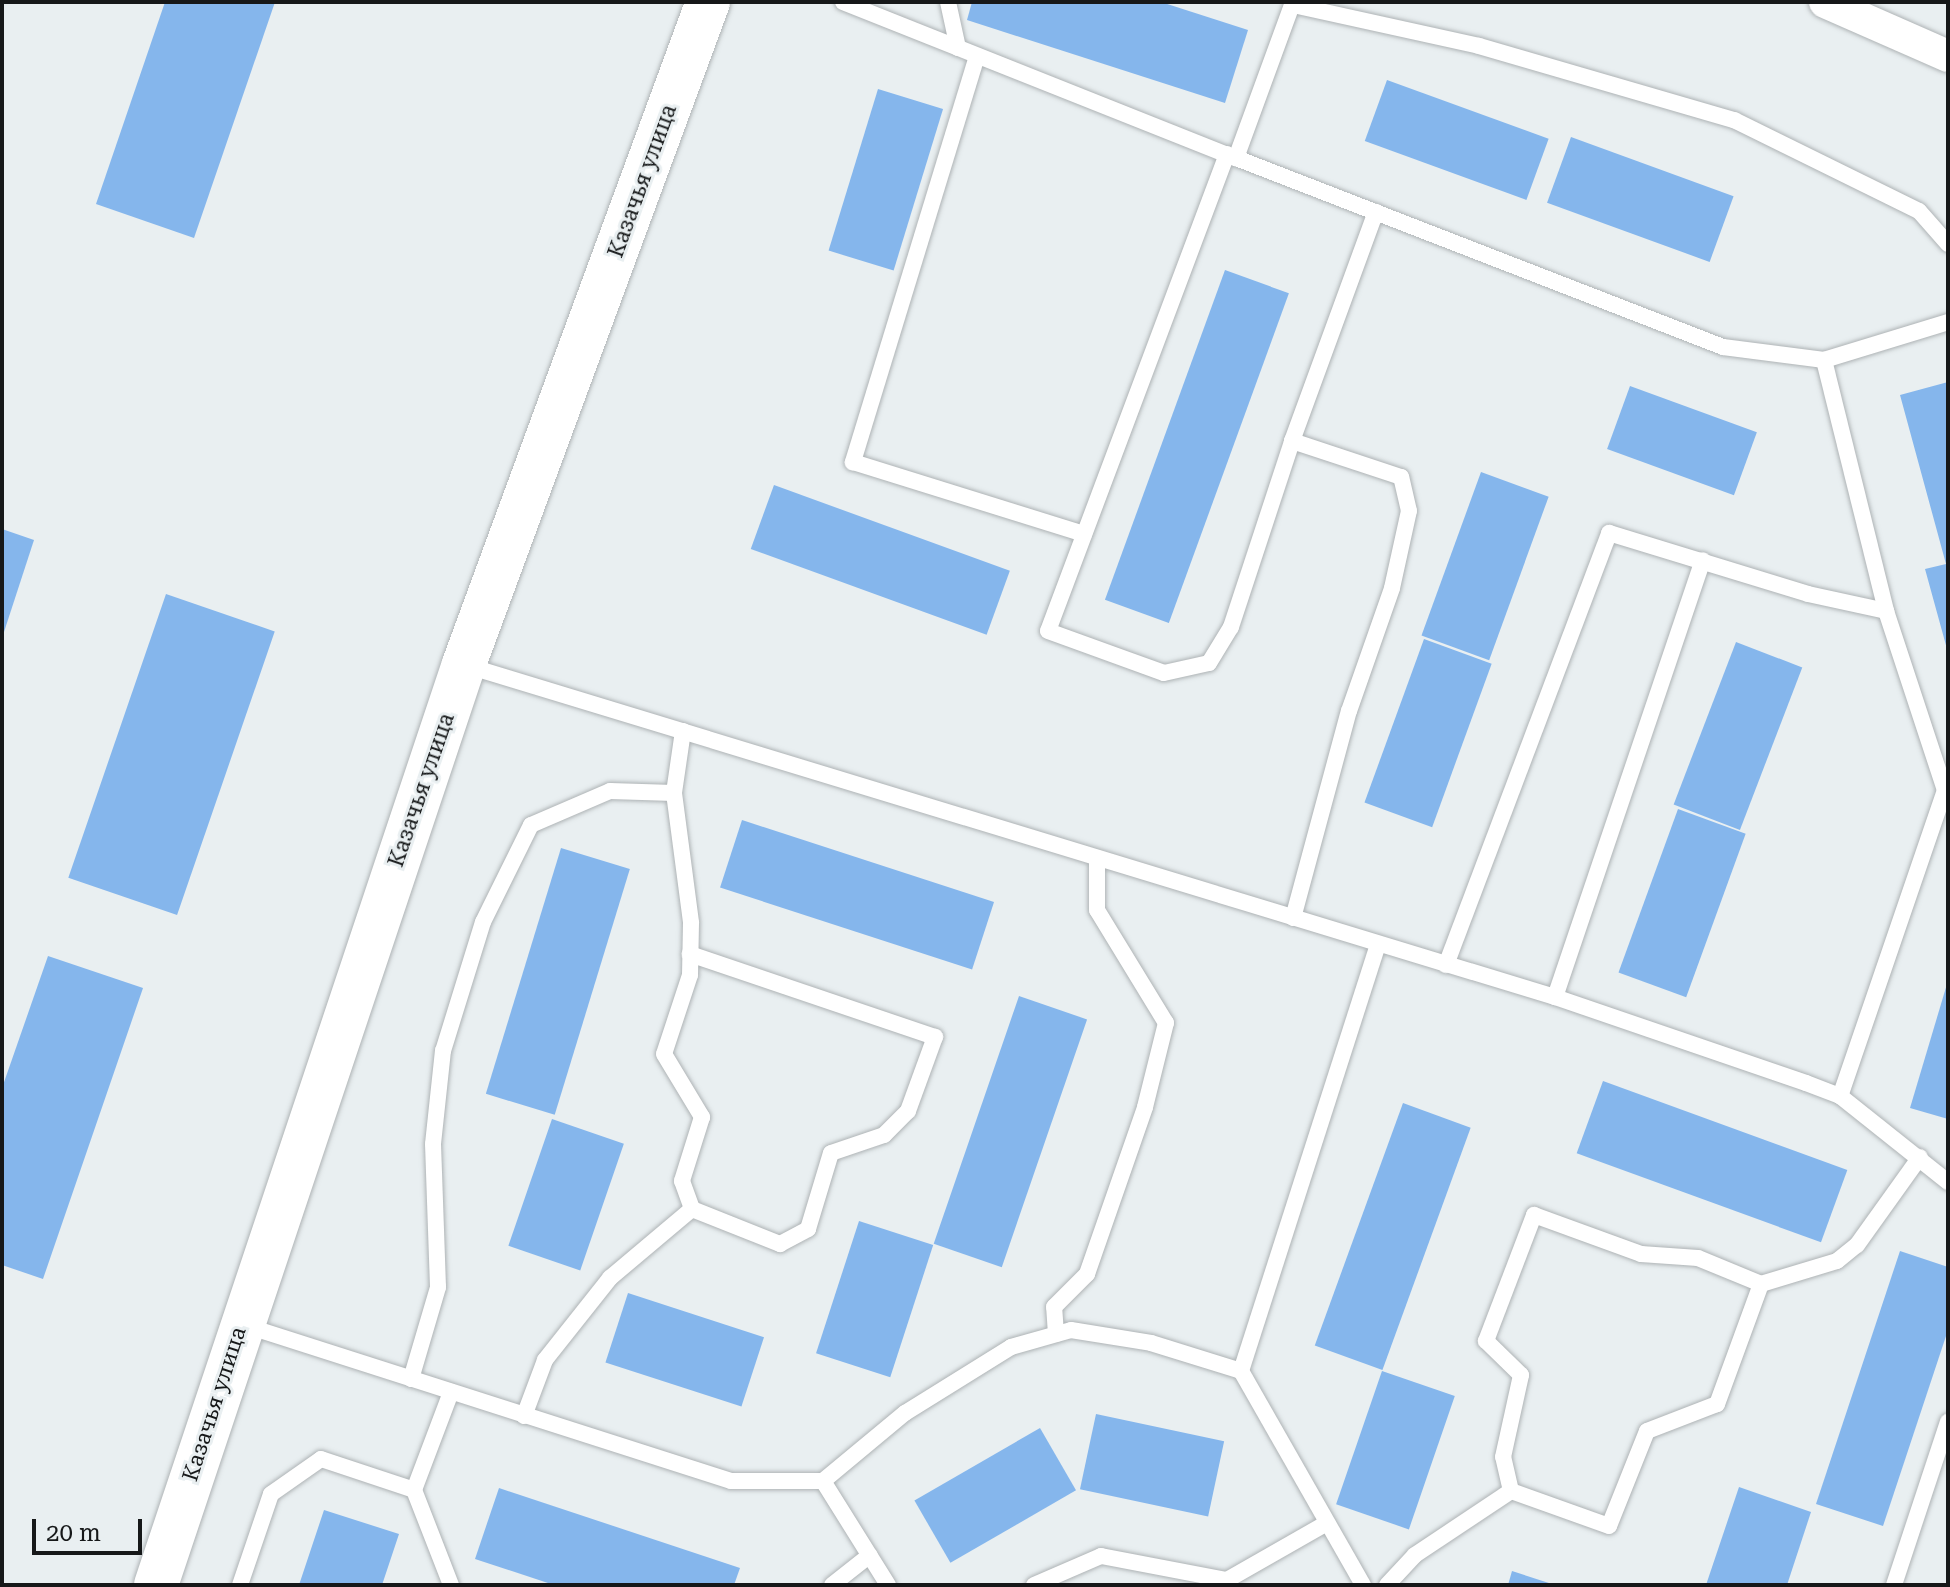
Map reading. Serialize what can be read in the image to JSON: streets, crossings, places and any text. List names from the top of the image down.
{
  "streets": {
    "street": ["Казачья улица"]
  },
  "scale_bar": "20 m"
}
